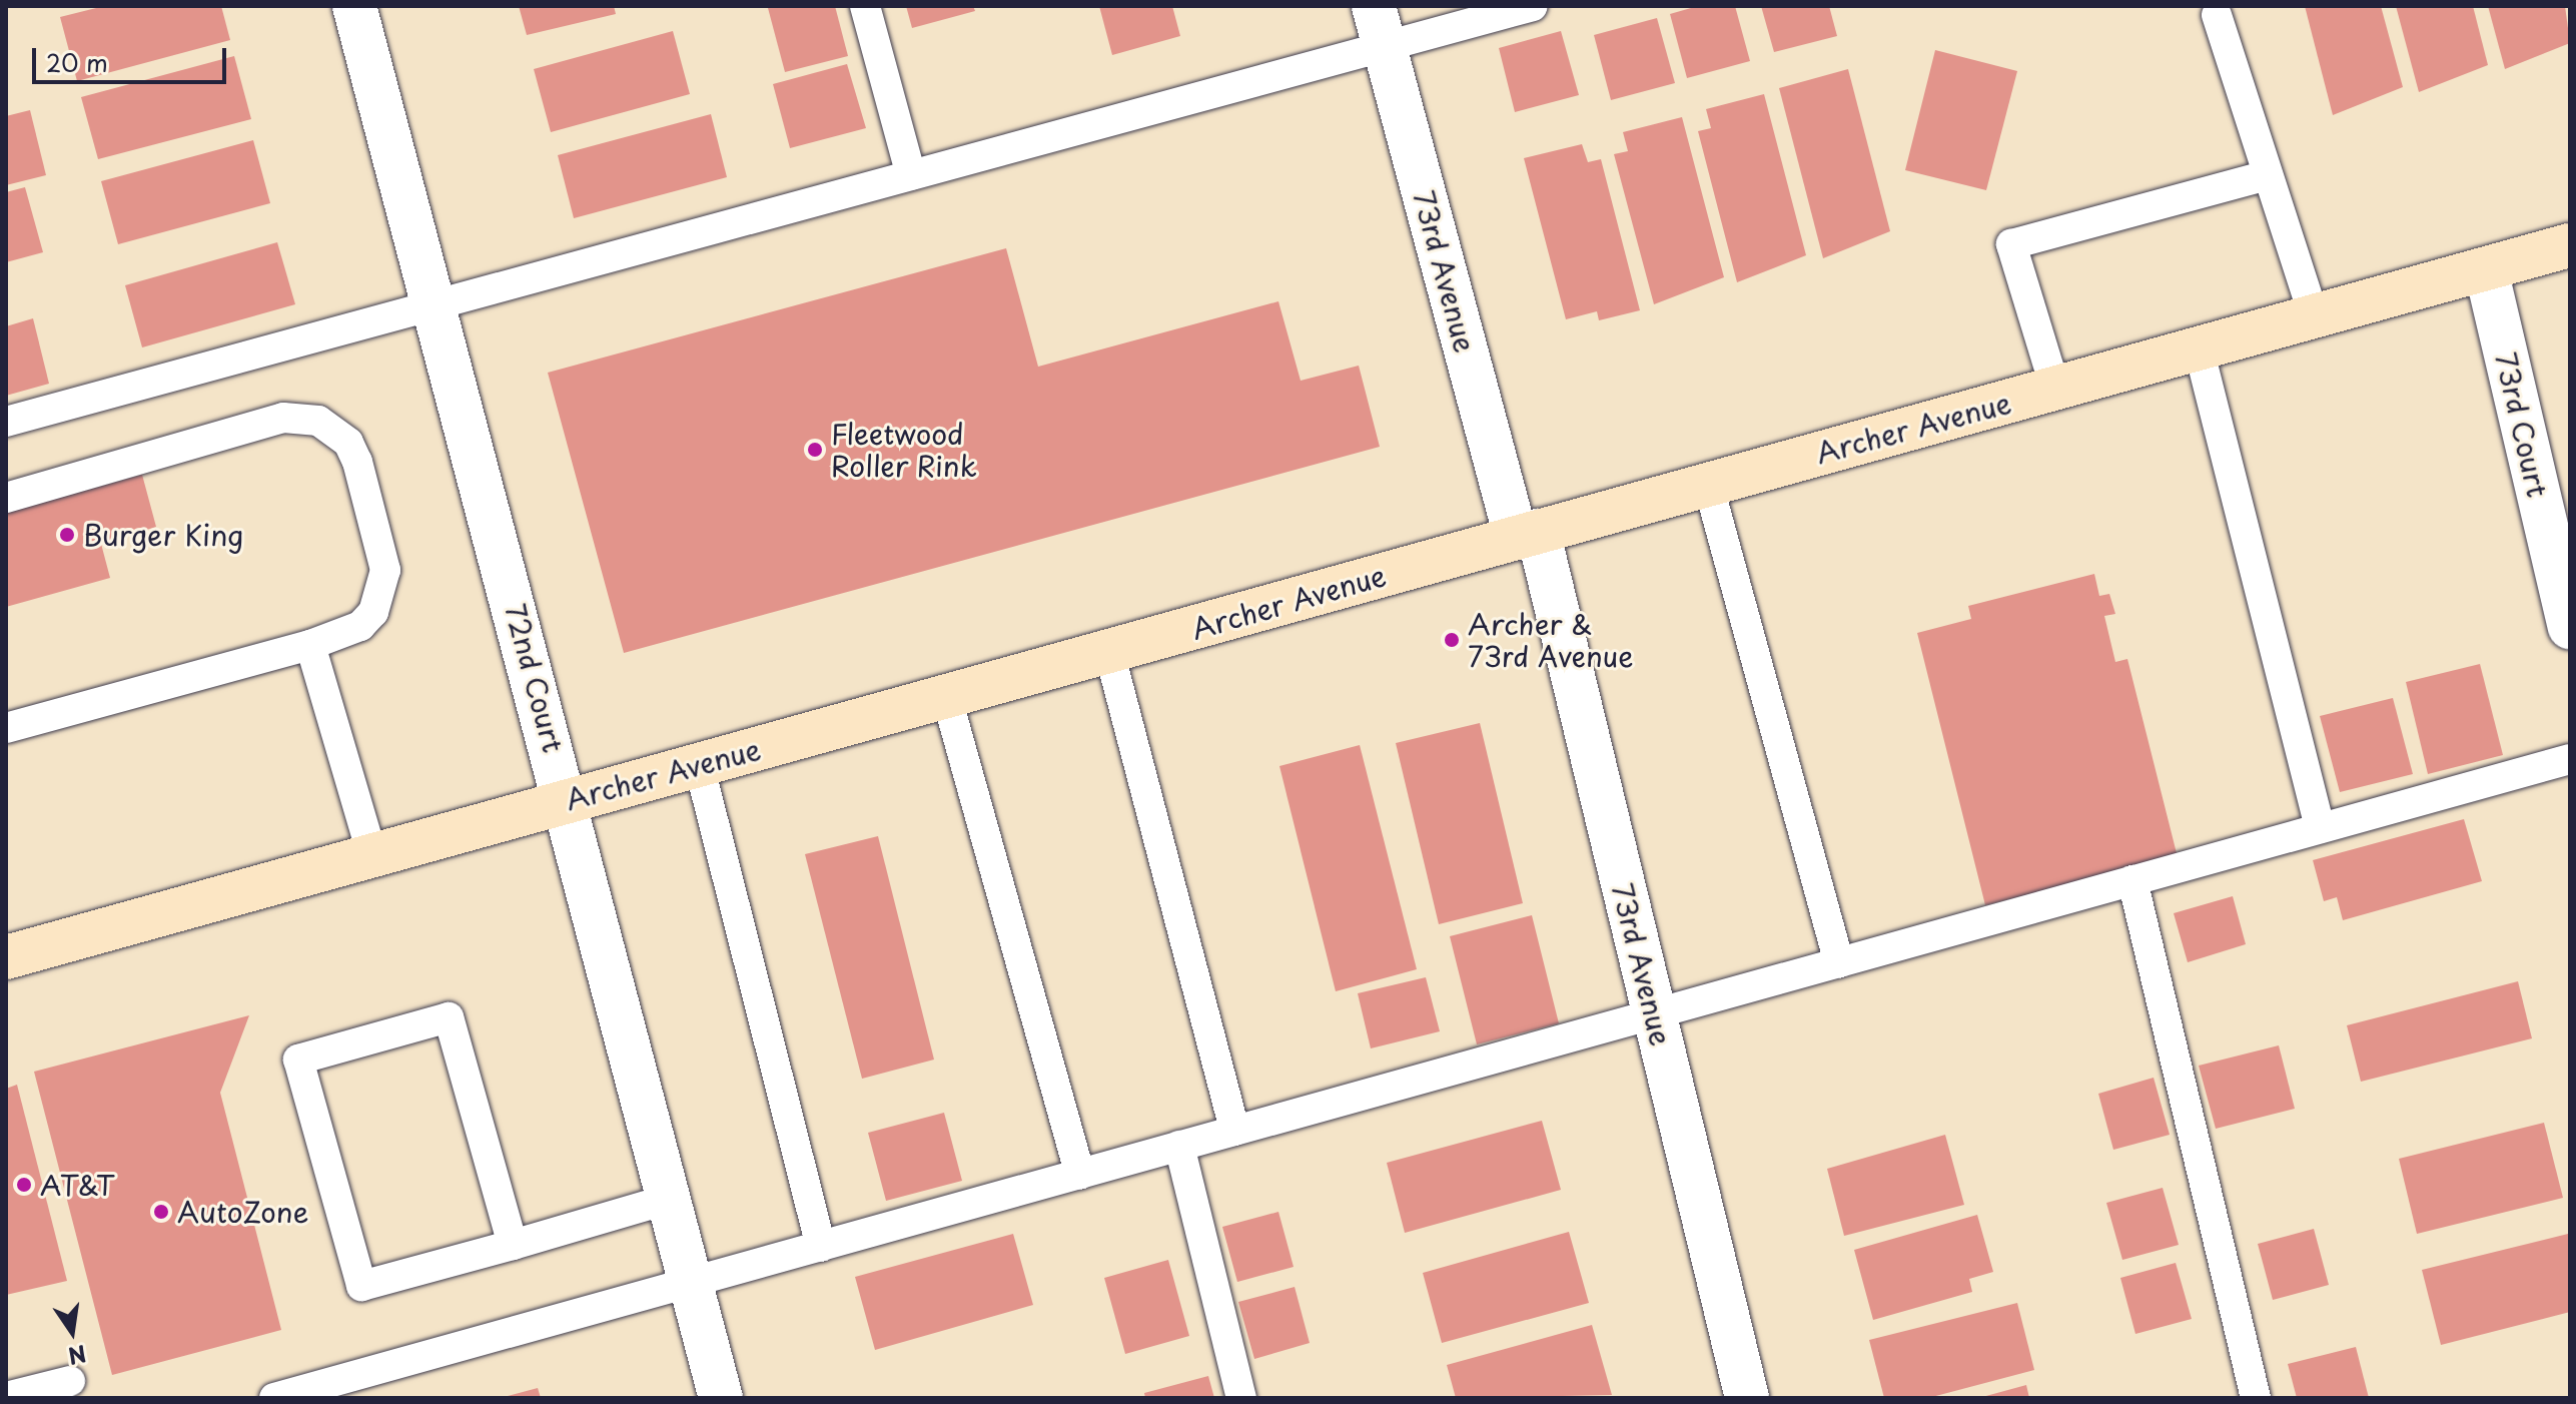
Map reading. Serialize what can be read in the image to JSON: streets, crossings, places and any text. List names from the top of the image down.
{
  "streets": {
    "main road": ["Archer Avenue"],
    "street": ["73rd Avenue", "73rd Court", "72nd Court"]
  },
  "crossings": [
    ["73rd Avenue", "Archer Avenue"],
    ["73rd Court", "Archer Avenue"],
    ["Archer Avenue", "72nd Court"]
  ],
  "places": [
    "Fleetwood Roller Rink",
    "Burger King",
    "Archer & 73rd Avenue",
    "AT&T",
    "AutoZone"
  ],
  "scale_bar": "20 m",
  "north": "bottom"
}
